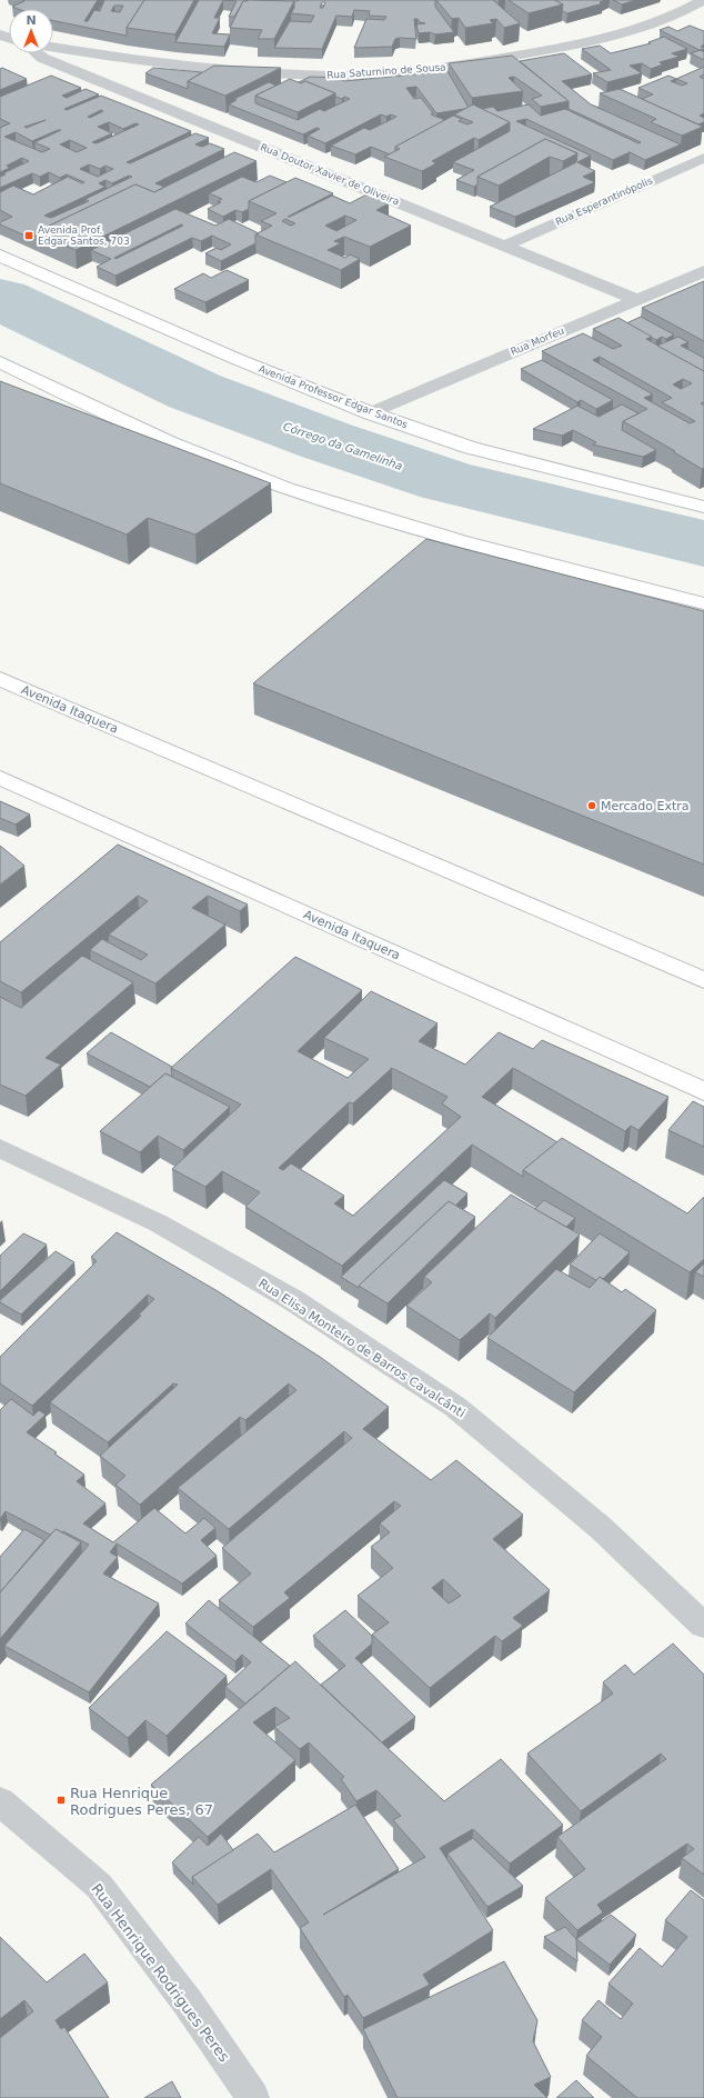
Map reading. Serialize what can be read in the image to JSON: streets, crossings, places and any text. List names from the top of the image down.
{
  "streets": {
    "main road": ["Avenida Professor Edgar Santos", "Avenida Itaquera"],
    "street": [
      "Rua Saturnino de Sousa",
      "Rua Doutor Xavier de Oliveira",
      "Rua Esperantinópolis",
      "Rua Morfeu",
      "Rua Elisa Monteiro de Barros Cavalcânti",
      "Rua Henrique Rodrigues Peres"
    ]
  },
  "crossings": [
    ["Rua Doutor Xavier de Oliveira", "Rua Esperantinópolis"],
    ["Rua Doutor Xavier de Oliveira", "Rua Morfeu"],
    ["Rua Morfeu", "Avenida Professor Edgar Santos"]
  ],
  "water": ["Córrego da Gamelinha"],
  "places": {
    "transit": ["Avenida Prof. Edgar Santos, 703", "Rua Henrique Rodrigues Peres, 67"],
    "other": ["Mercado Extra"]
  },
  "north": "top"
}
